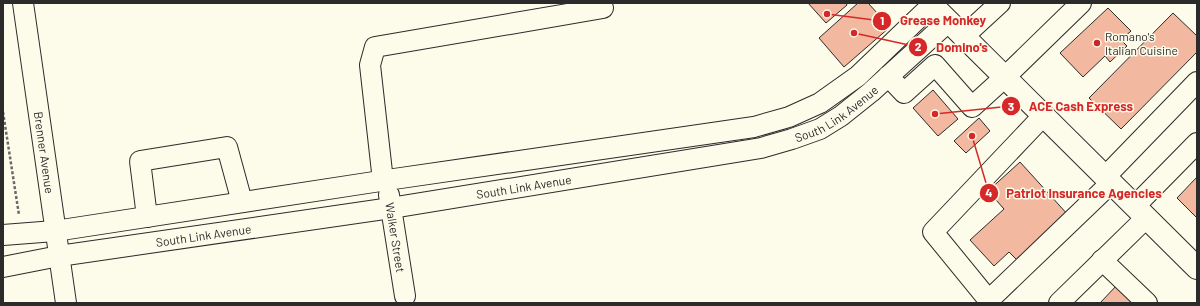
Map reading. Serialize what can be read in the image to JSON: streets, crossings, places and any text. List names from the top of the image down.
{
  "streets": {
    "street": ["South Link Avenue", "Brenner Avenue", "Walker Street"]
  },
  "crossings": [
    ["South Link Avenue", "Brenner Avenue"],
    ["South Link Avenue", "Walker Street"]
  ],
  "places": [
    "Grease Monkey",
    "Domino's",
    "Romano's Italian Cuisine",
    "ACE Cash Express",
    "Patriot Insurance Agencies"
  ]
}
